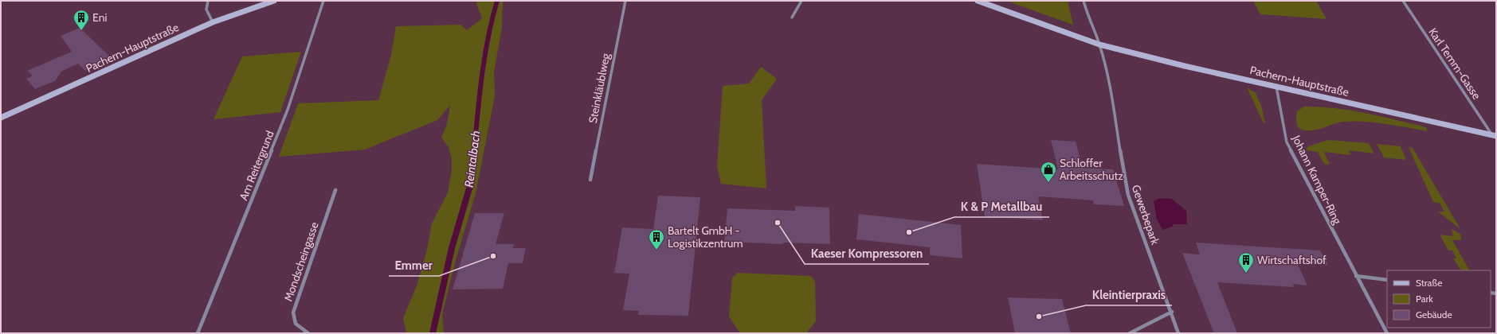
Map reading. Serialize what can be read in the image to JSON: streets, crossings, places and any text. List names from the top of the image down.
{
  "streets": {
    "main road": ["Pachern-Hauptstraße"],
    "street": [
      "Karl Temm-Gasse",
      "Steinkläublweg",
      "Am Reitergrund",
      "Johann Kamper-Ring",
      "Gewerbepark",
      "Mondscheingasse"
    ]
  },
  "crossings": [
    ["Pachern-Hauptstraße", "Karl Temm-Gasse"],
    ["Pachern-Hauptstraße", "Johann Kamper-Ring"],
    ["Pachern-Hauptstraße", "Gewerbepark"]
  ],
  "water": ["Reintalbach"],
  "places": {
    "building": ["Eni", "Bartelt GmbH - Logistikzentrum", "Wirtschaftshof"],
    "shop": ["Schloffer Arbeitsschutz"],
    "other": [
      "Kaeser Kompressoren",
      "K & P Metallbau",
      "Emmer",
      "Kleintierpraxis"
    ]
  },
  "legend": ["Straße", "Park", "Gebäude"]
}
